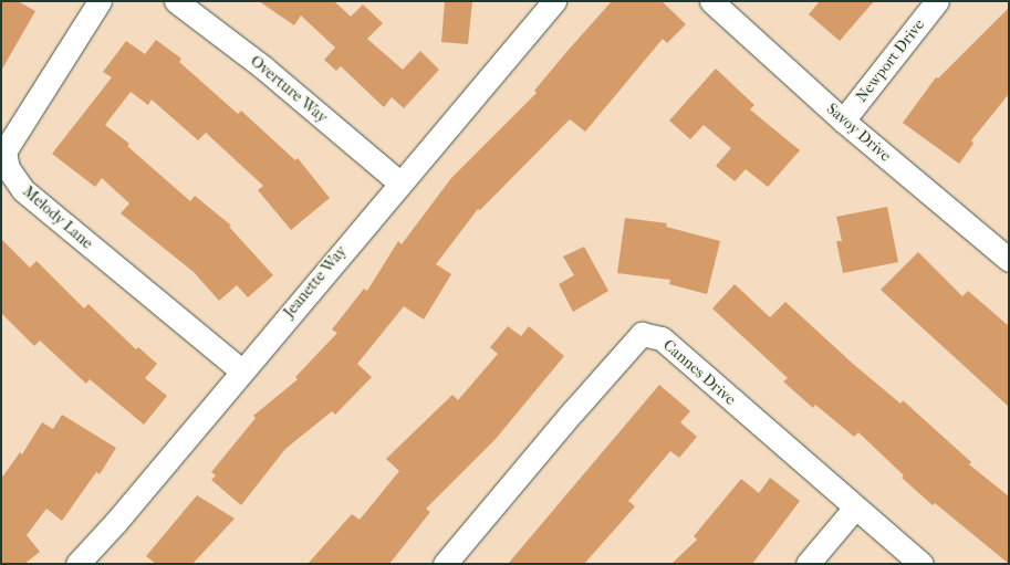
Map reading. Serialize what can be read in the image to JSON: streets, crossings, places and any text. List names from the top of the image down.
{
  "streets": {
    "street": [
      "Newport Drive",
      "Overture Way",
      "Savoy Drive",
      "Melody Lane",
      "Jeanette Way",
      "Cannes Drive"
    ]
  },
  "crossings": [
    ["Newport Drive", "Savoy Drive"],
    ["Overture Way", "Jeanette Way"],
    ["Melody Lane", "Jeanette Way"]
  ]
}
